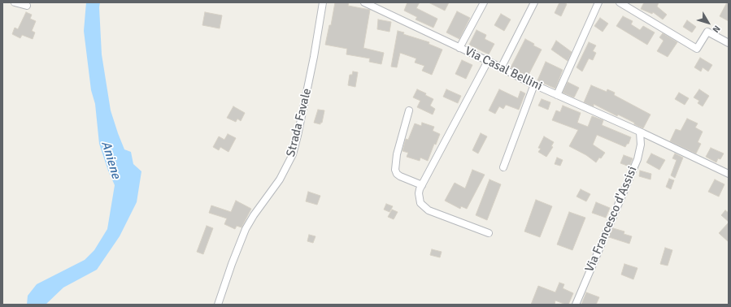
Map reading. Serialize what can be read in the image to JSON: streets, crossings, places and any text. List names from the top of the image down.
{
  "streets": {
    "street": ["Via Casal Bellini", "Strada Favale", "Via Francesco d'Assisi"]
  },
  "crossings": [
    ["Via Casal Bellini", "Via Francesco d'Assisi"]
  ],
  "water": ["Aniene"],
  "north": "bottom right"
}
